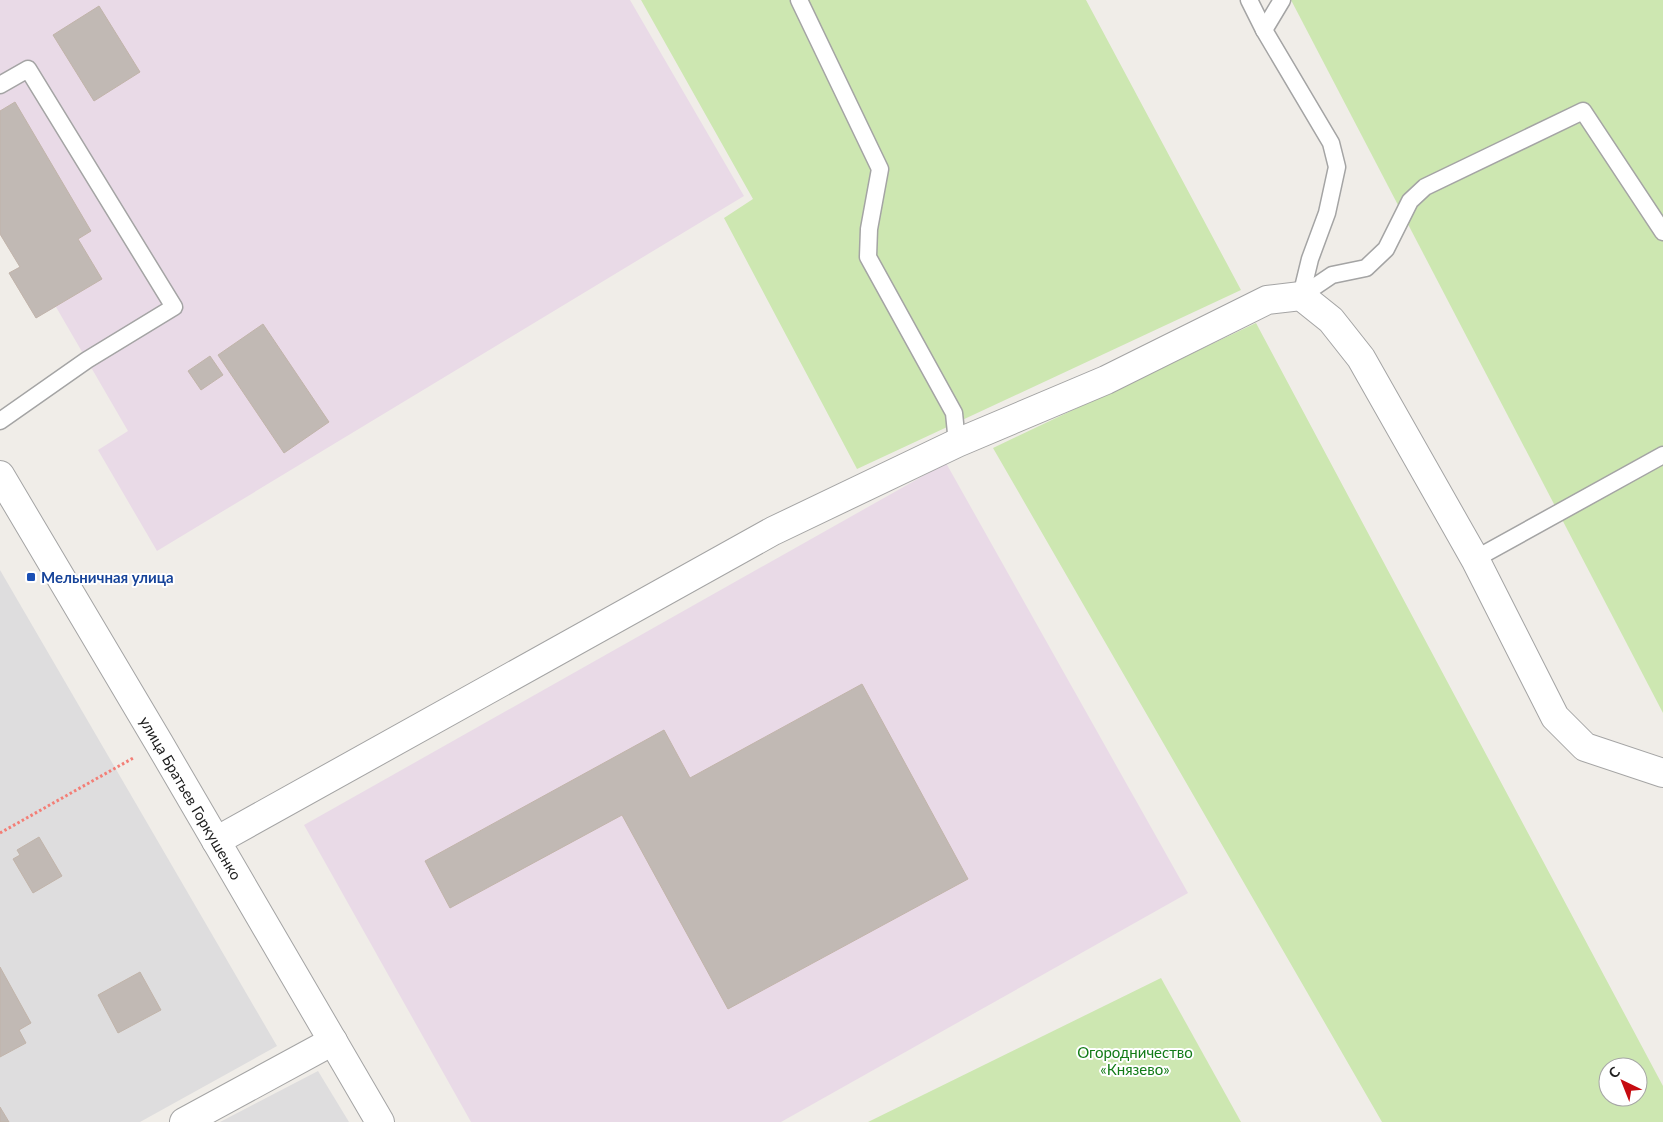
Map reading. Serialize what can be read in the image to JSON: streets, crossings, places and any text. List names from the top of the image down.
{
  "streets": {
    "street": ["улица Братьев Горкушенко"]
  },
  "parks": ["Огородничество «Князево»"],
  "places": {
    "transit": ["Мельничная улица"]
  },
  "north": "top left"
}
